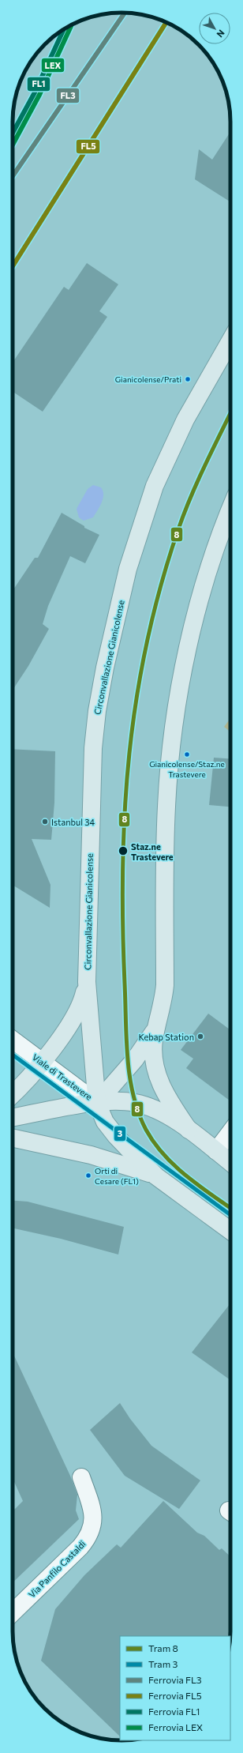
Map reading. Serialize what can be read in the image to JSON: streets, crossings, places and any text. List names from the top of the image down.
{
  "streets": {
    "main road": ["Circonvallazione Gianicolense", "Viale di Trastevere"],
    "street": ["Via Panfilo Castaldi"]
  },
  "crossings": [
    ["Circonvallazione Gianicolense", "Viale di Trastevere"]
  ],
  "places": [
    "Gianicolense/Prati",
    "Gianicolense/Staz.ne Trastevere",
    "Istanbul 34",
    "Staz.ne Trastevere",
    "Kebap Station",
    "Orti di Cesare (FL1)"
  ],
  "lines": [
    "rail line FL3",
    "rail line FL5",
    "rail line LEX",
    "rail line FL1",
    "tram line 8",
    "tram line 3"
  ],
  "legend": [
    "Tram 8",
    "Tram 3",
    "Ferrovia FL3",
    "Ferrovia FL5",
    "Ferrovia FL1",
    "Ferrovia LEX"
  ],
  "north": "bottom right"
}
